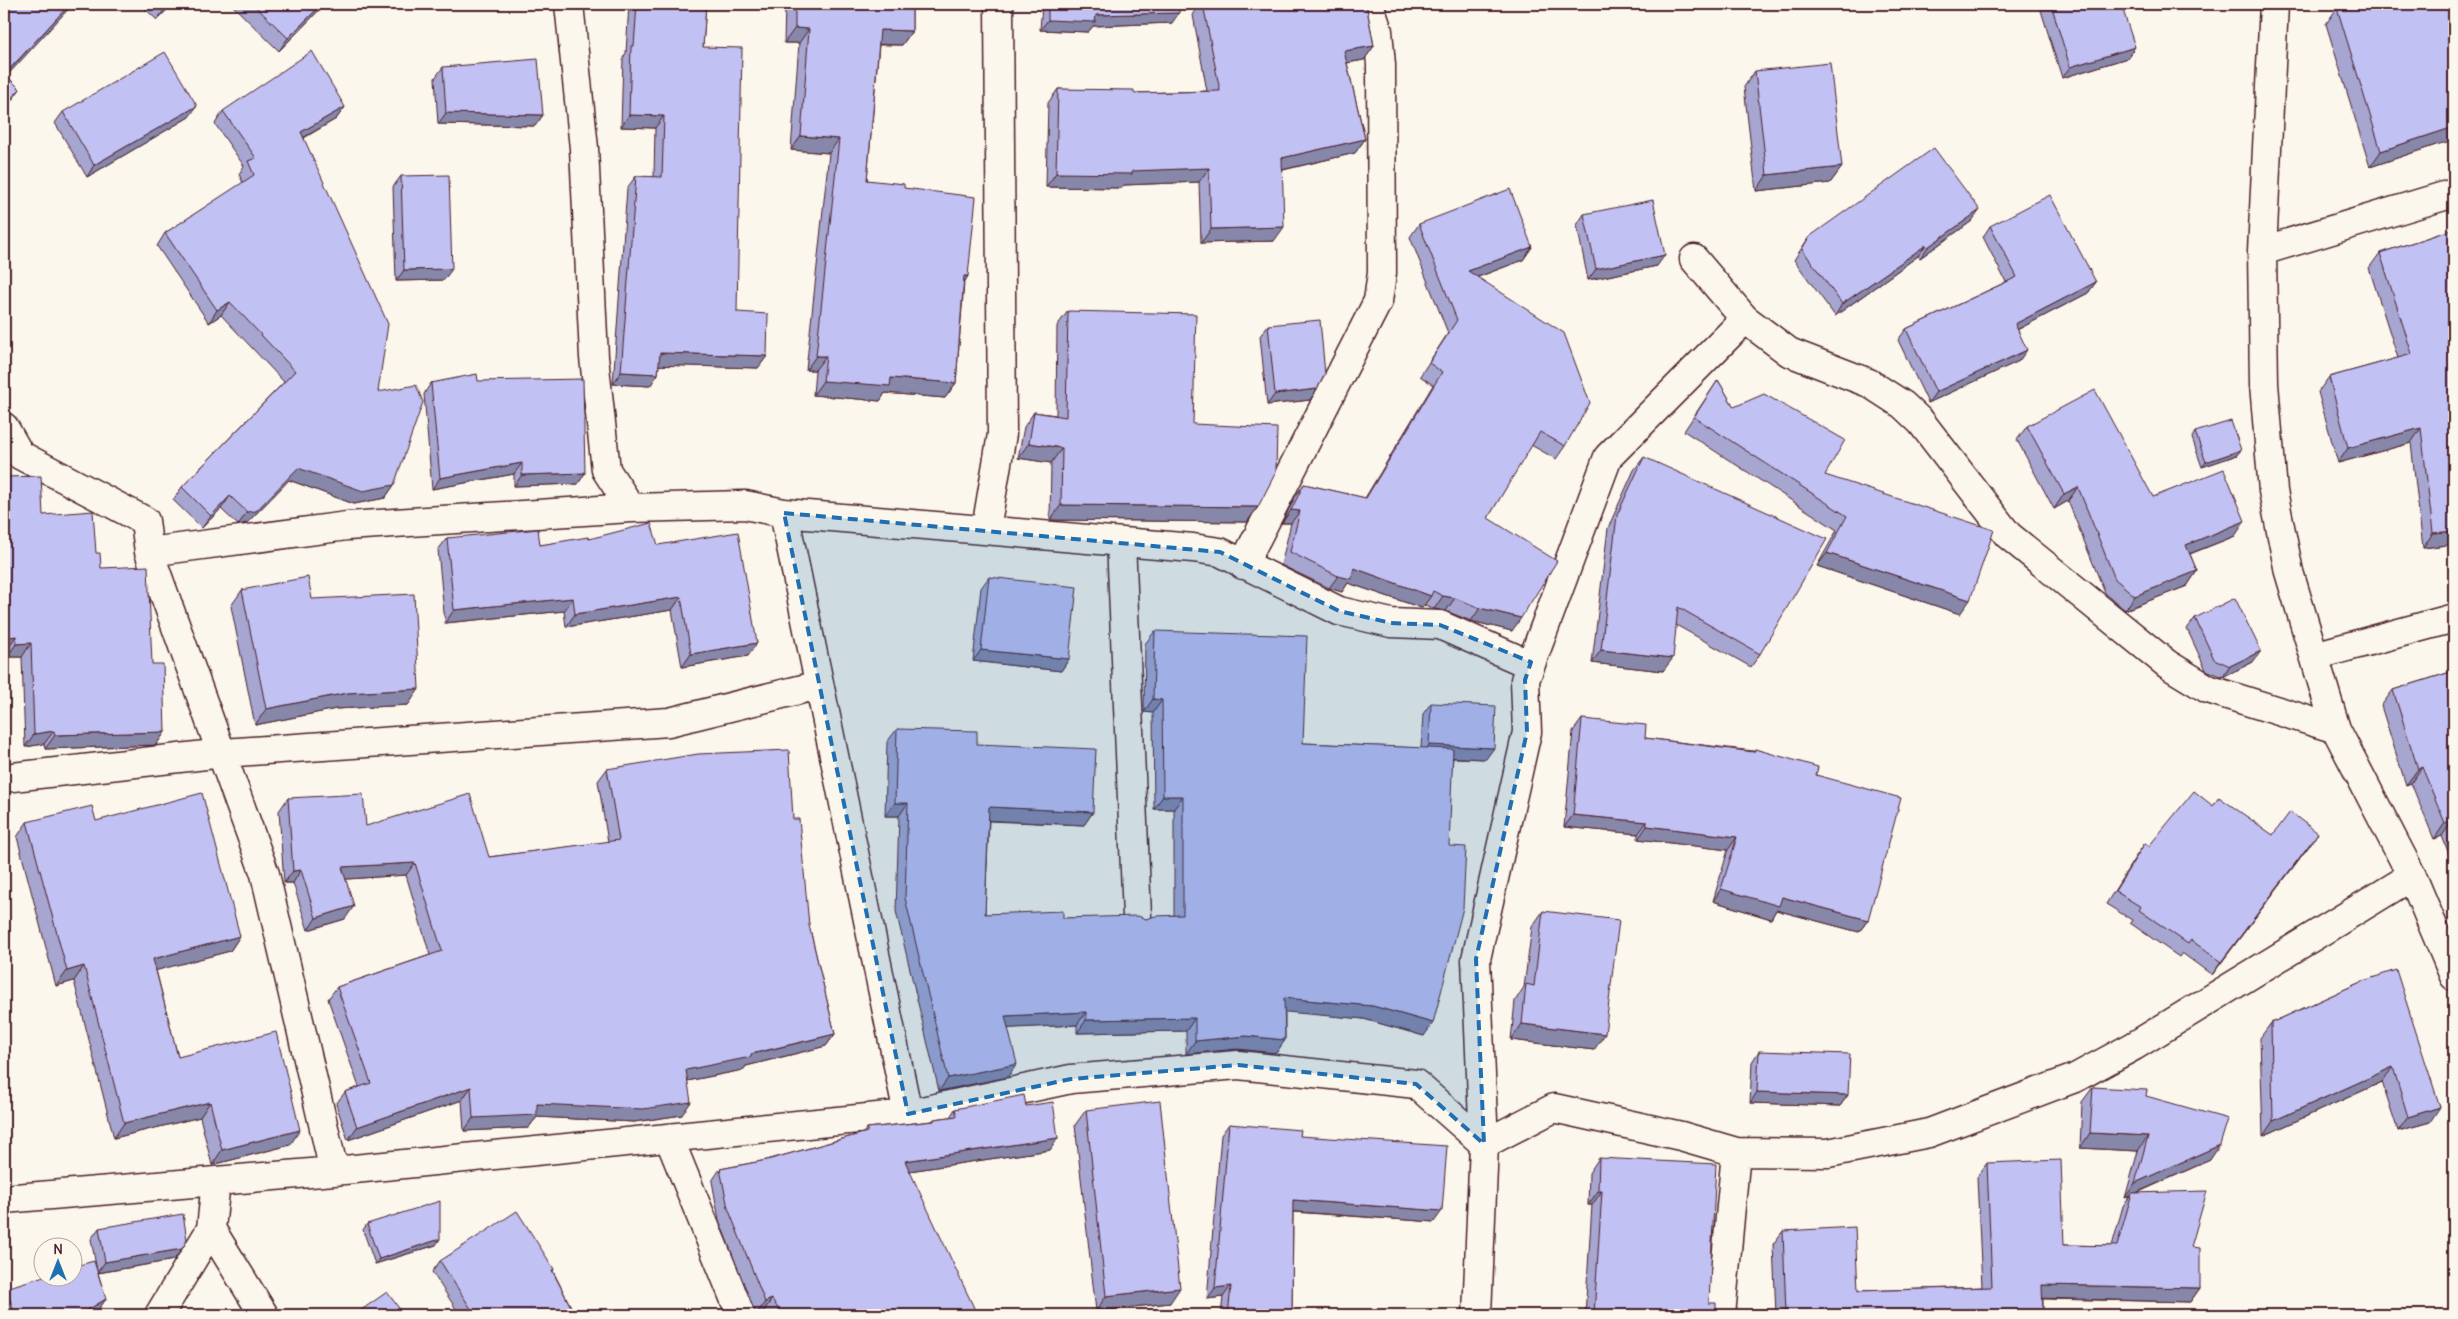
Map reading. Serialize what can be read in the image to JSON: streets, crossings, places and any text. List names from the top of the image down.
{
  "north": "top"
}
